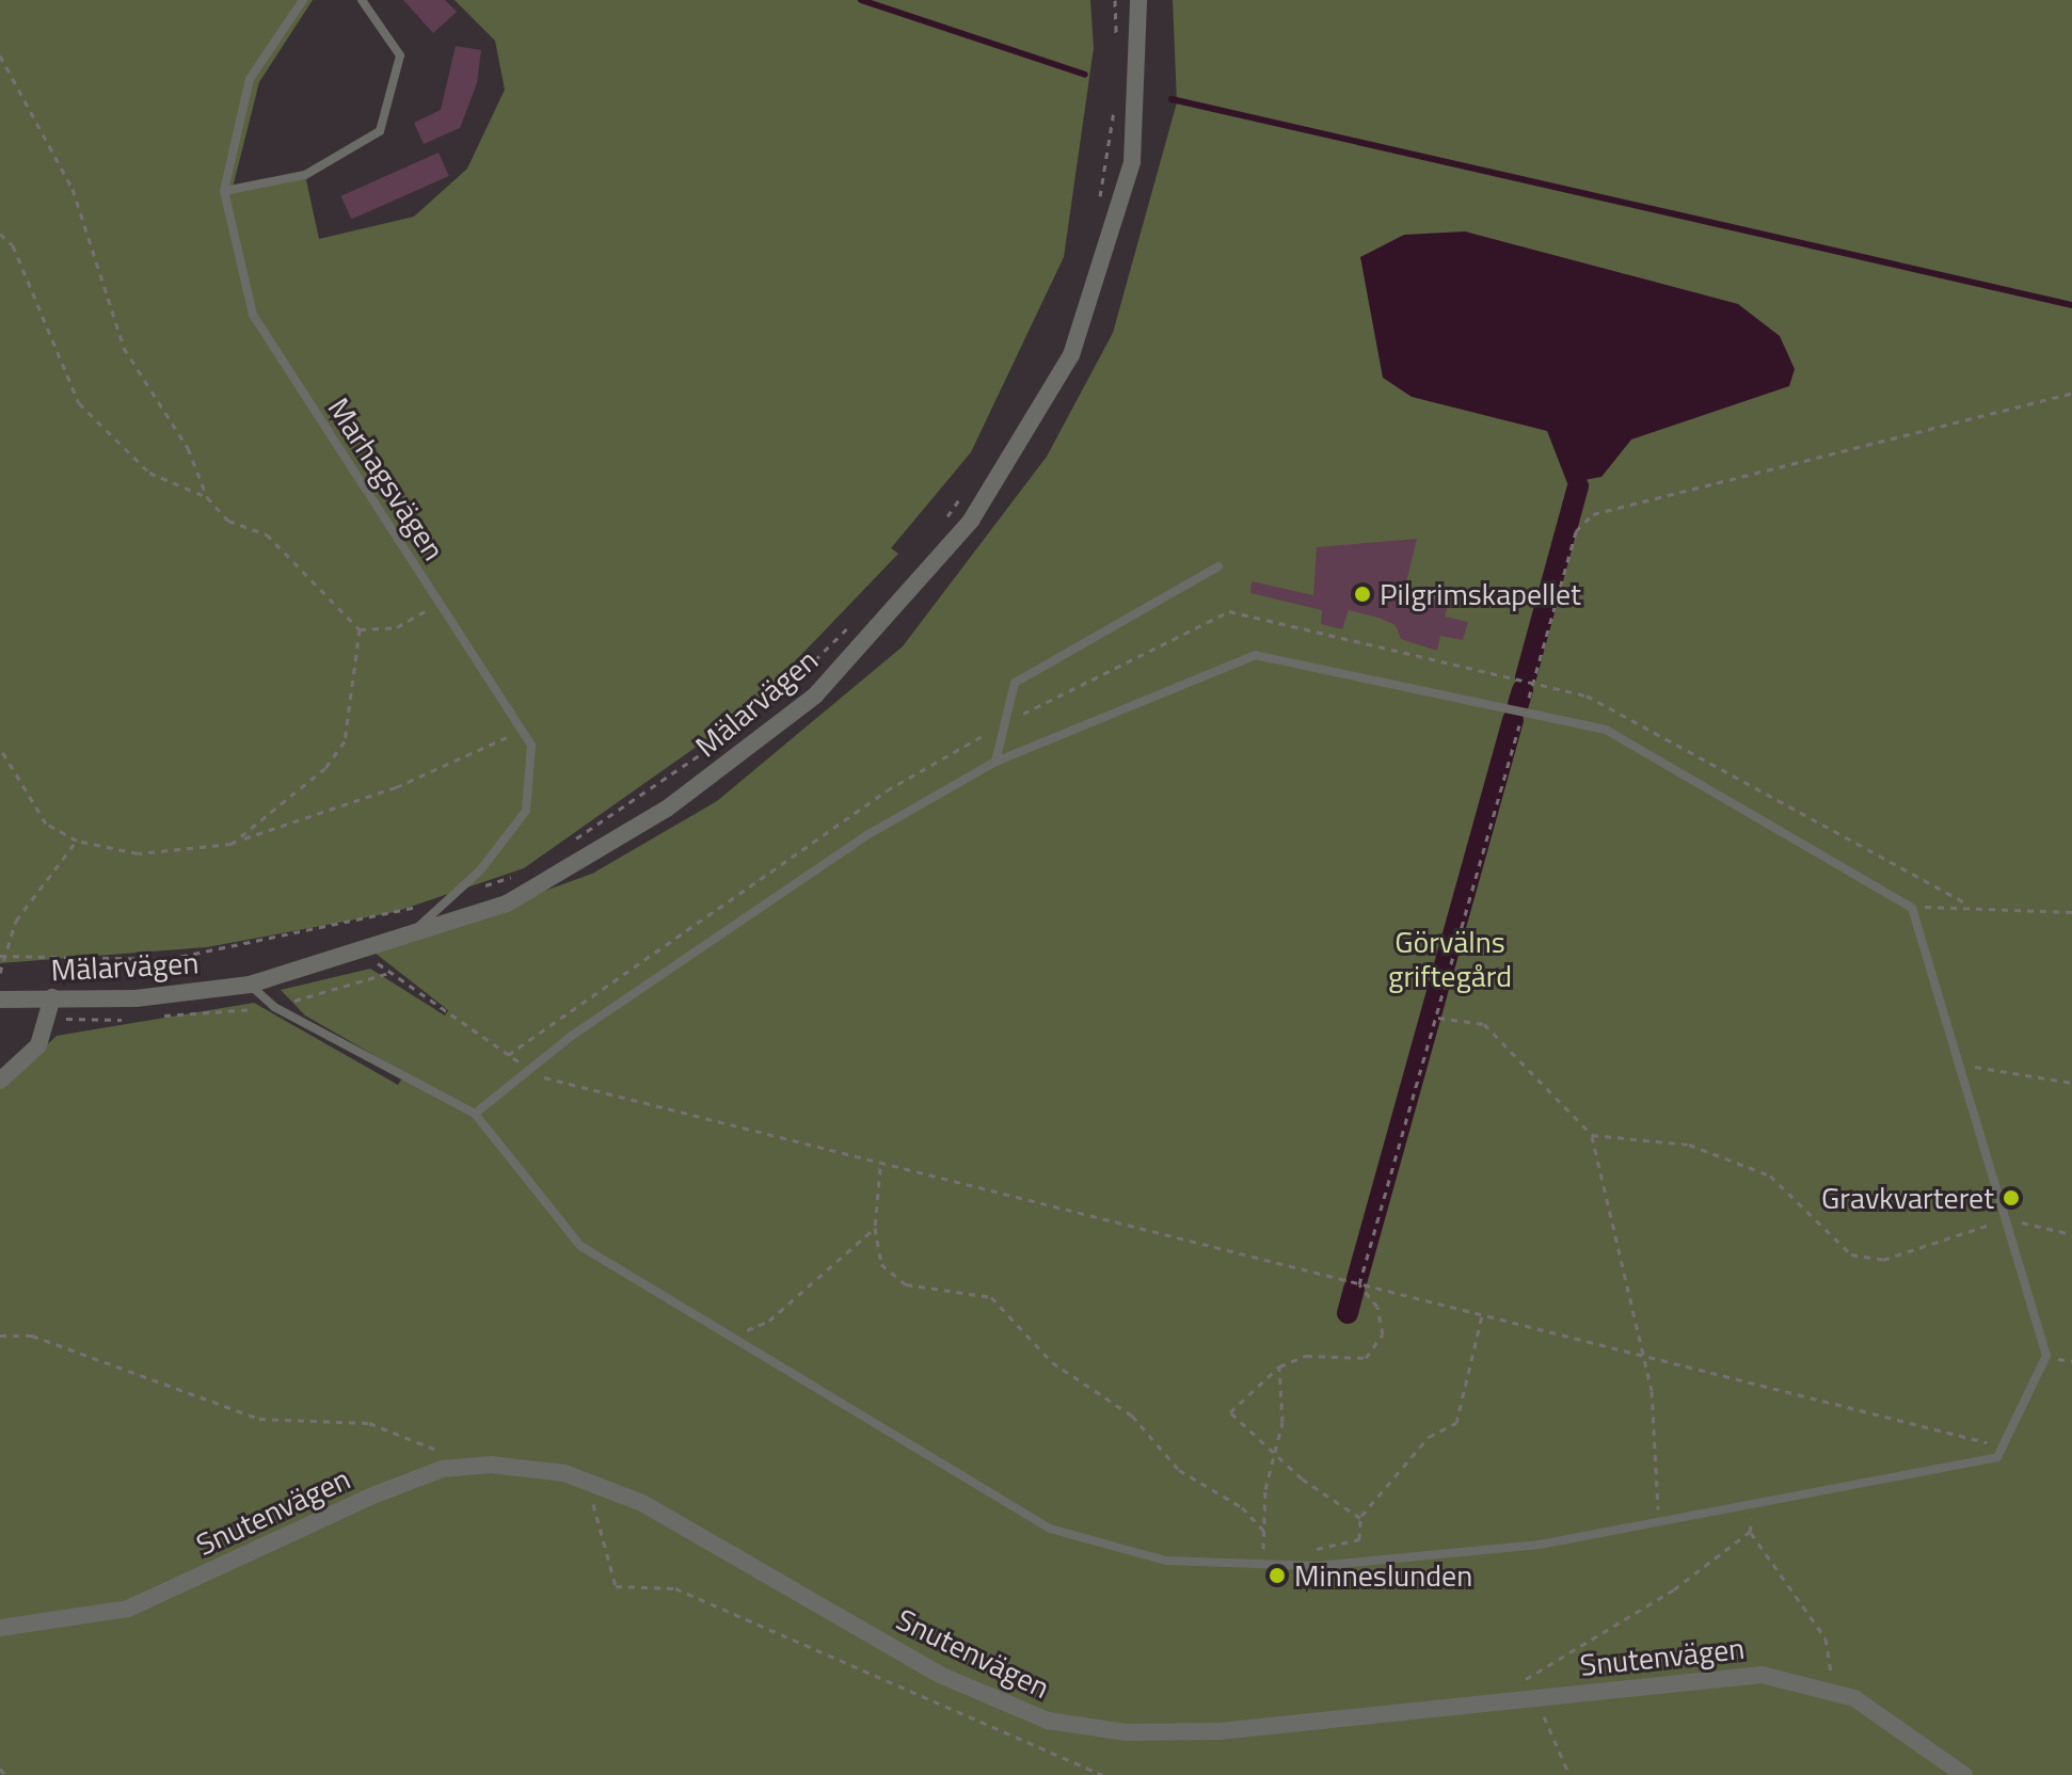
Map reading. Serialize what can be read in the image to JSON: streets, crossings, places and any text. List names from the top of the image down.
{
  "streets": {
    "street": ["Mälarvägen", "Snutenvägen"],
    "lane": ["Marhagsvägen"]
  },
  "crossings": [
    ["Marhagsvägen", "Mälarvägen"]
  ],
  "parks": ["Görvälns griftegård"],
  "places": ["Pilgrimskapellet", "Gravkvarteret", "Minneslunden"]
}
